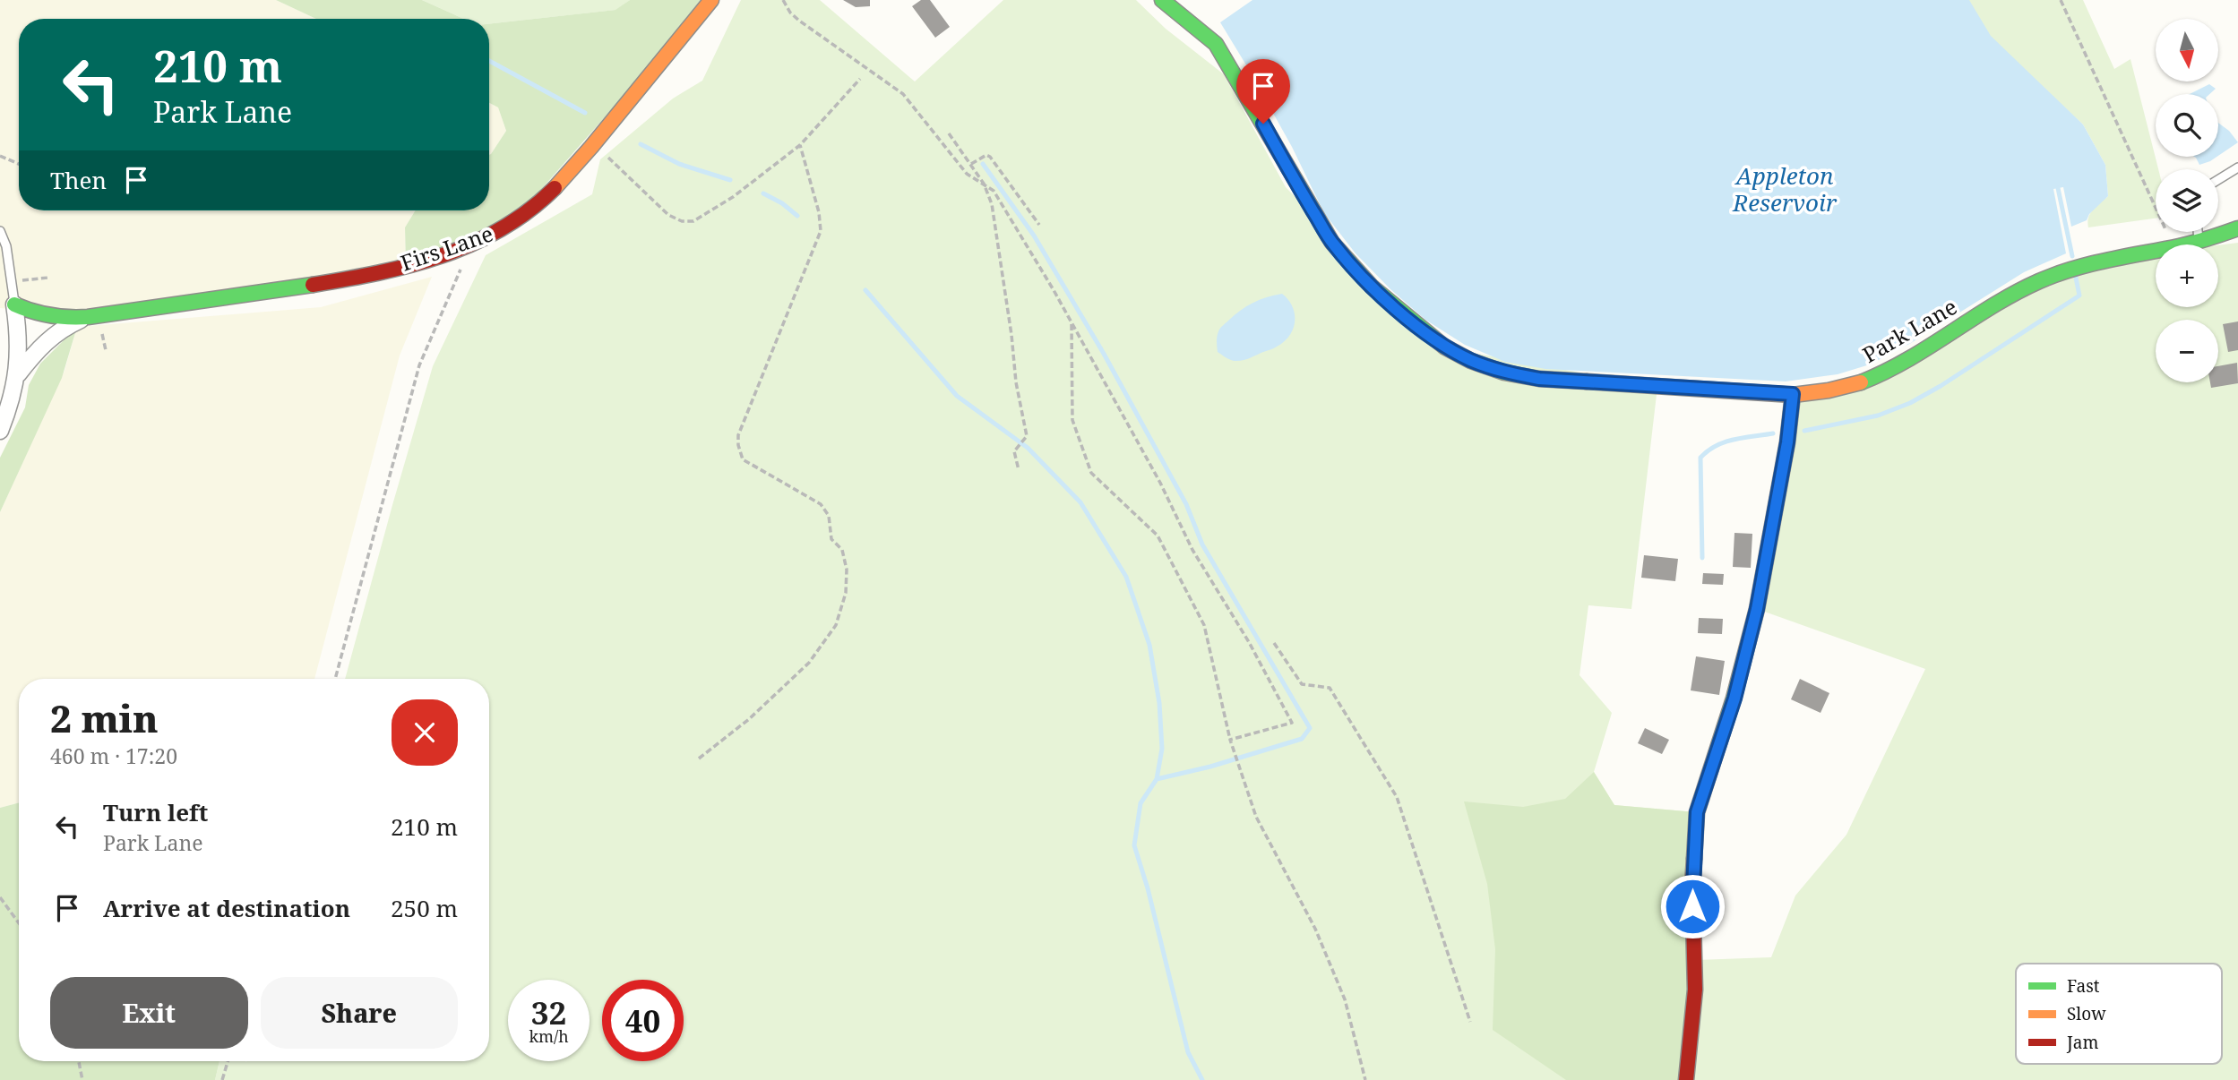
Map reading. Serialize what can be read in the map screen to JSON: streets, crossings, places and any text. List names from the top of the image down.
{
  "streets": {
    "street": ["Firs Lane", "Park Lane"]
  },
  "water": ["Appleton Reservoir"],
  "legend": ["Fast", "Slow", "Jam"],
  "north": "bottom",
  "page": {
    "map_buttons": ["+", "−"],
    "turn": ["210 m", "Park Lane"],
    "then": "Then",
    "heading": ["2 min", "460 m · 17:20"],
    "list": [
      {
        "name": "Turn left",
        "note": "Park Lane",
        "value": "210 m"
      },
      {
        "name": "Arrive at destination",
        "value": "250 m"
      }
    ],
    "buttons": ["Exit", "Share"],
    "speed": "32 km/h",
    "limit": "40"
  }
}
